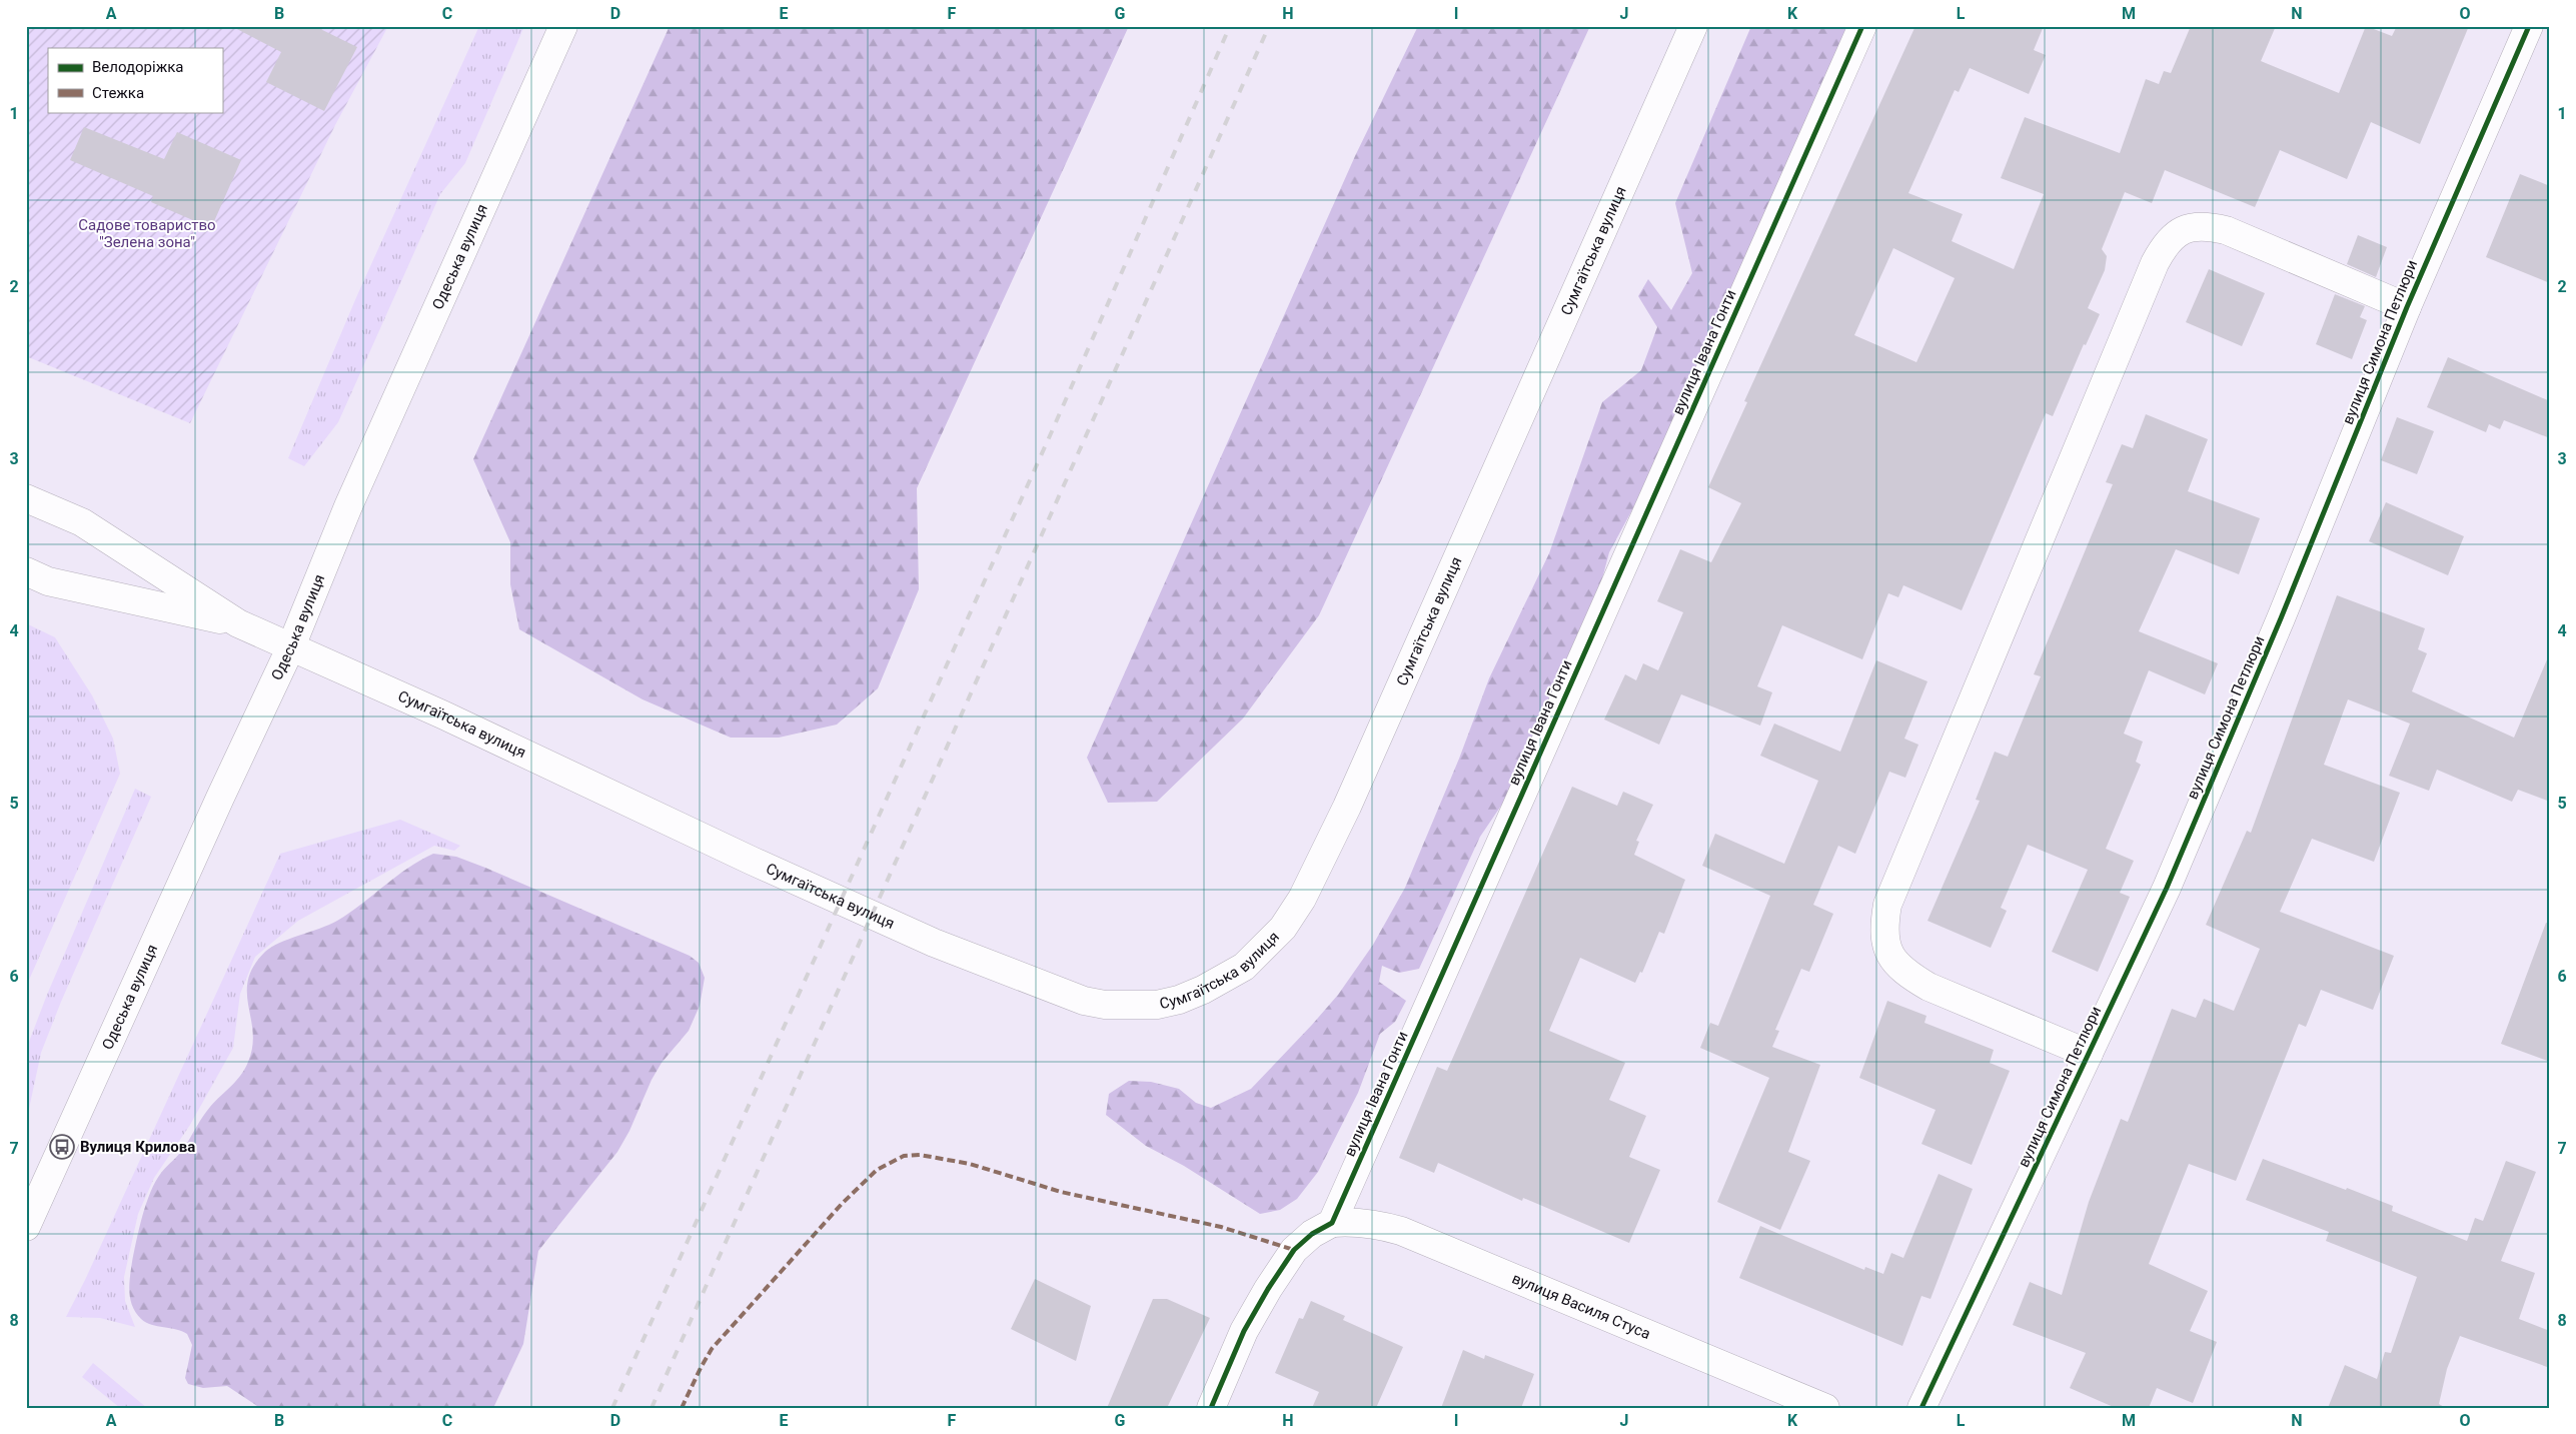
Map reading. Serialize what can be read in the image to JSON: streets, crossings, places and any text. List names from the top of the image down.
{
  "streets": {
    "street": [
      "Сумгаїтська вулиця",
      "Одеська вулиця",
      "вулиця Симона Петлюри",
      "вулиця Івана Гонти",
      "вулиця Василя Стуса"
    ]
  },
  "crossings": [
    ["Сумгаїтська вулиця", "Одеська вулиця"],
    ["вулиця Івана Гонти", "вулиця Василя Стуса"]
  ],
  "parks": ["Садове товариство \"Зелена зона\""],
  "places": {
    "bus stop": ["Вулиця Крилова"]
  },
  "legend": ["Велодоріжка", "Стежка"],
  "grid": {
    "columns": [
      "A",
      "B",
      "C",
      "D",
      "E",
      "F",
      "G",
      "H",
      "I",
      "J",
      "K",
      "L",
      "M",
      "N",
      "O"
    ],
    "rows": [
      "1",
      "2",
      "3",
      "4",
      "5",
      "6",
      "7",
      "8"
    ]
  }
}
